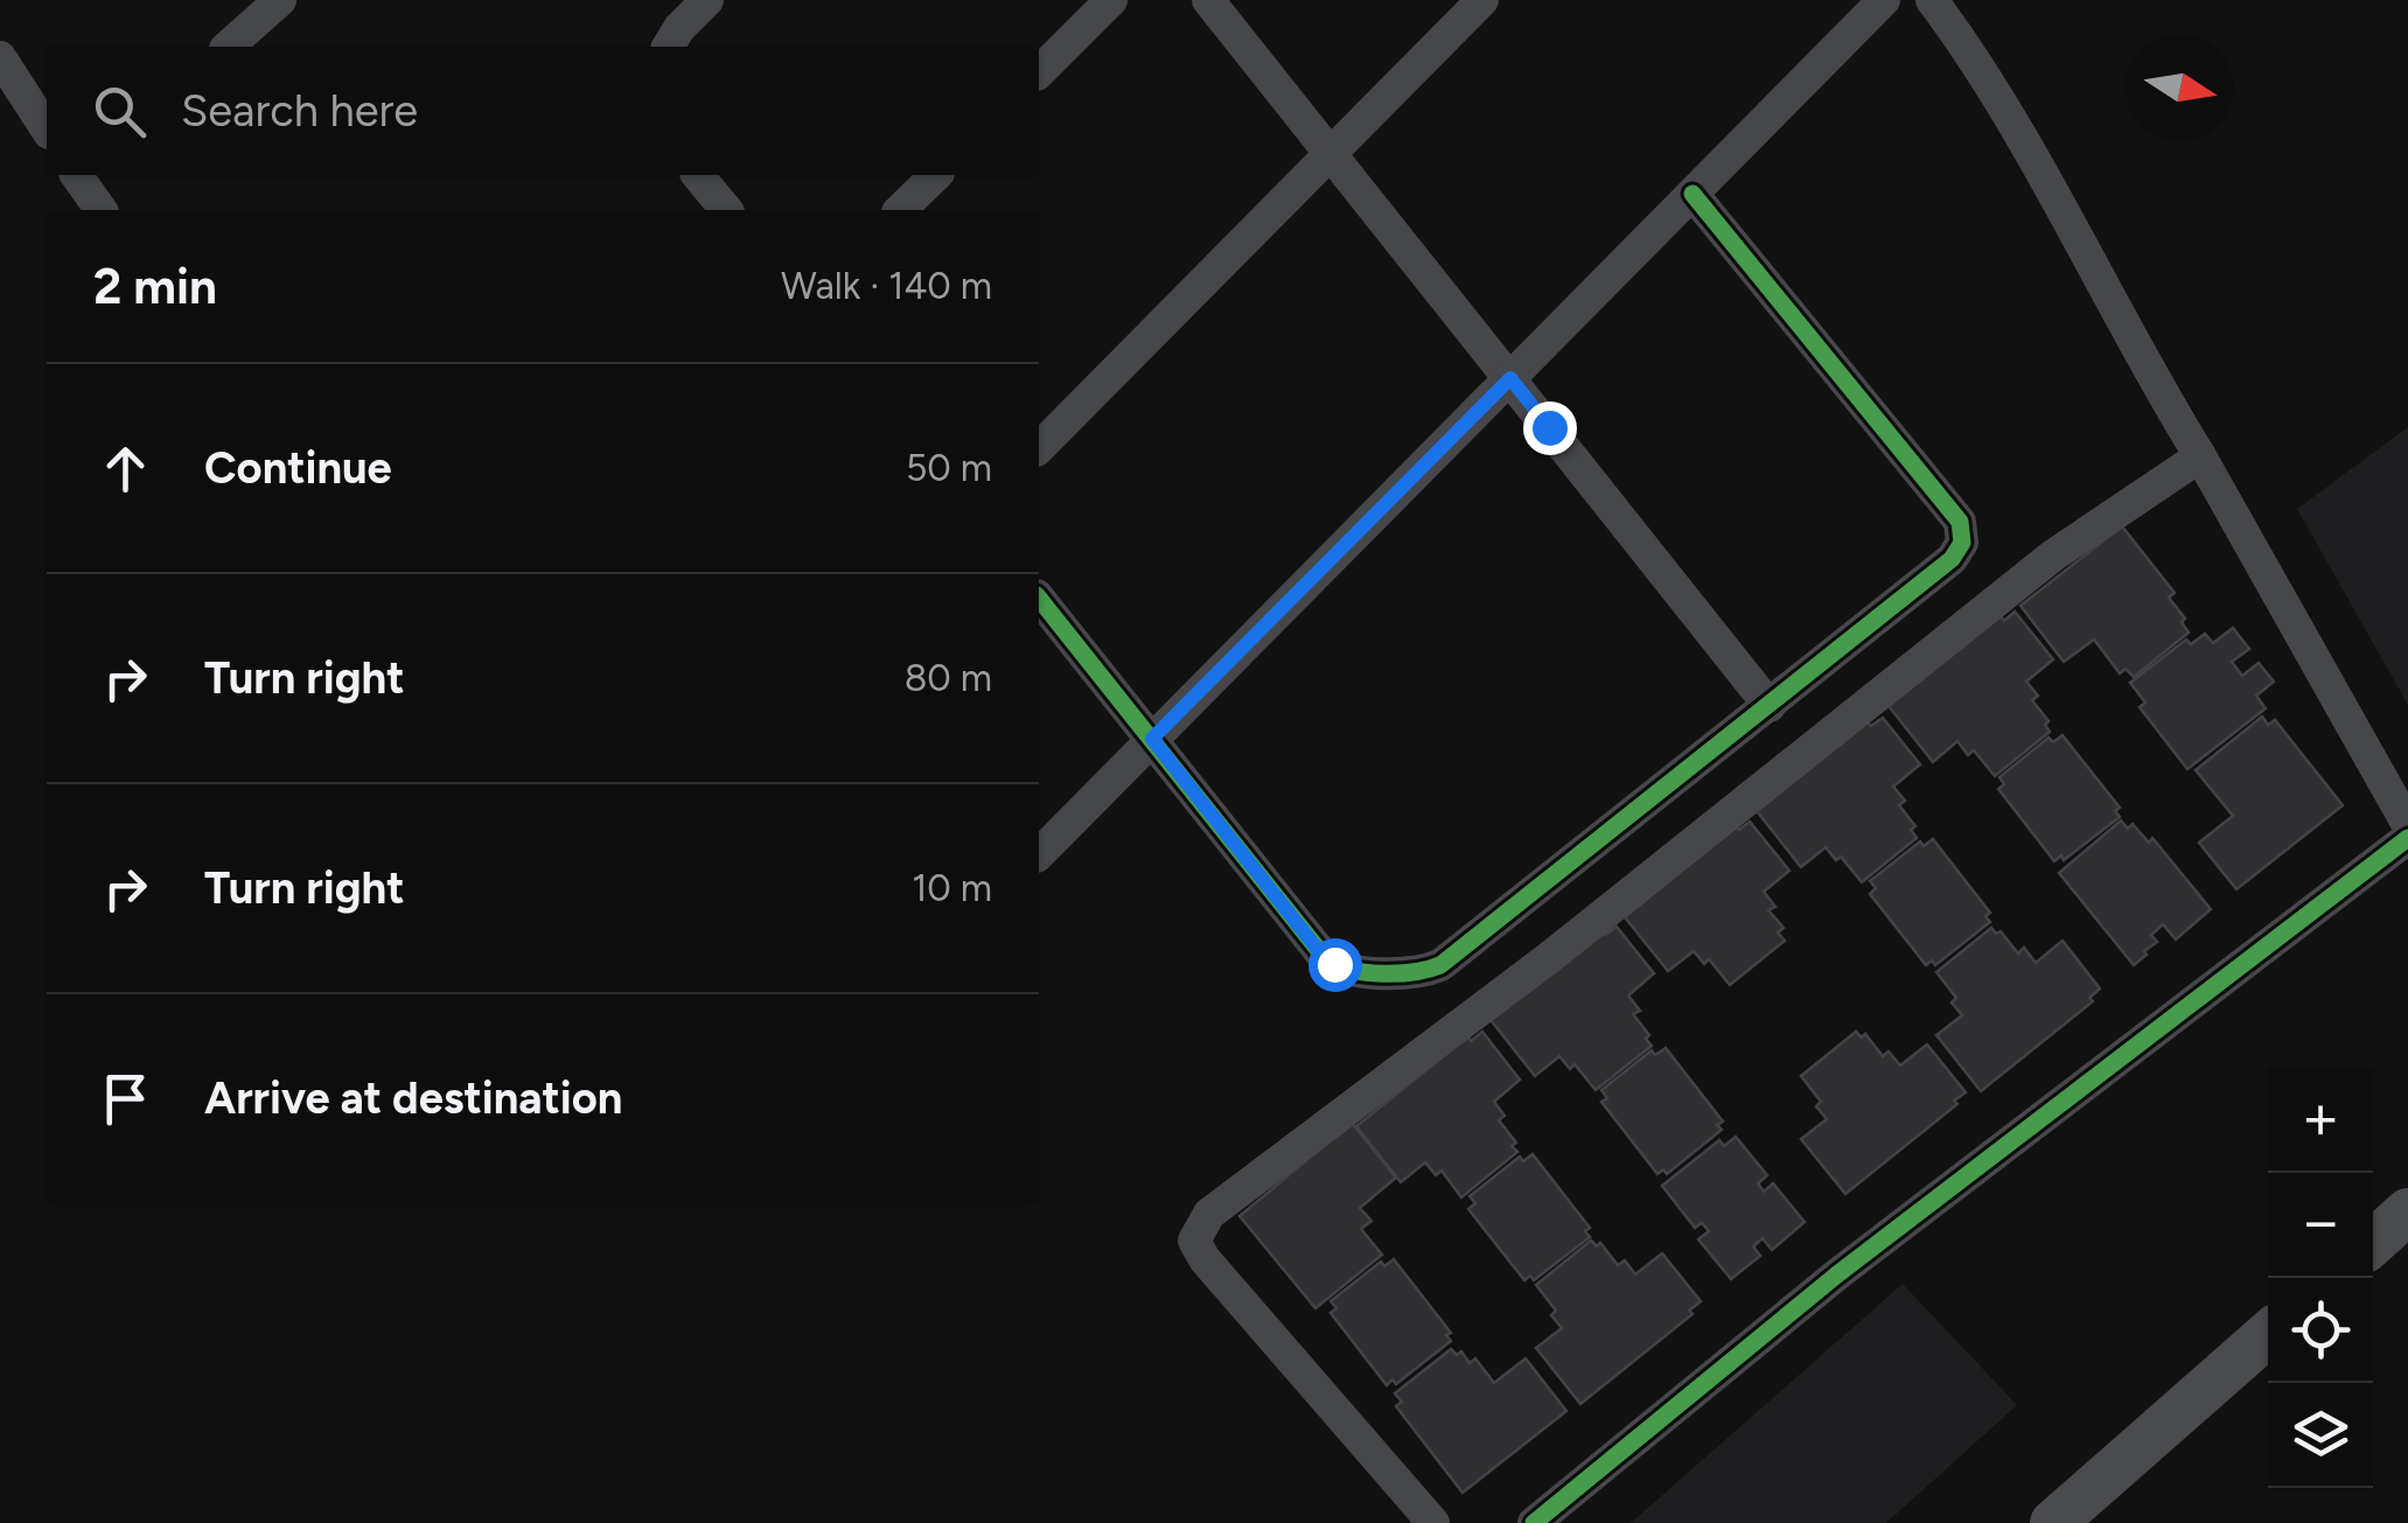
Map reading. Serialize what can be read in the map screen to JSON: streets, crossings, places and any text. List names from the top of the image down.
{
  "north": "right",
  "page": {
    "search": "Search here",
    "heading": ["2 min", "Walk · 140 m"],
    "list": [
      ["Continue", "50 m"],
      ["Turn right", "80 m"],
      ["Turn right", "10 m"],
      "Arrive at destination"
    ],
    "map_buttons": ["+", "−"]
  }
}
